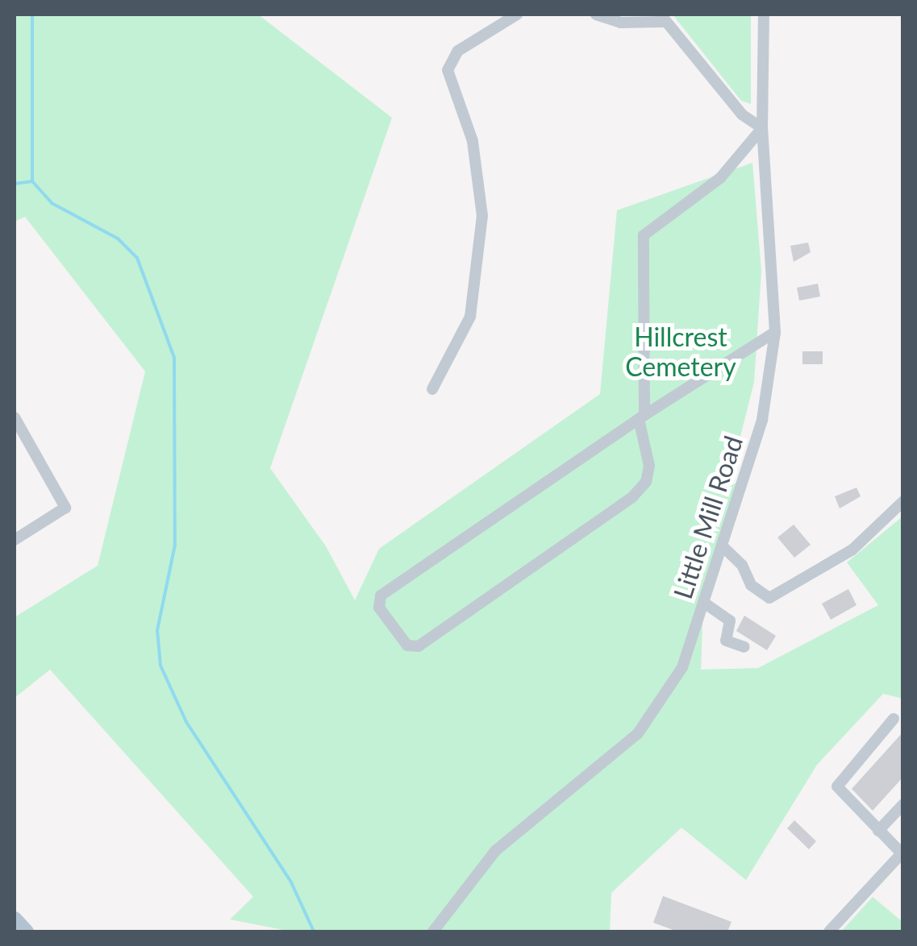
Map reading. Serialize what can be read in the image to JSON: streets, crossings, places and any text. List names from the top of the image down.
{
  "streets": {
    "street": ["Little Mill Road"]
  },
  "parks": ["Hillcrest Cemetery"]
}
